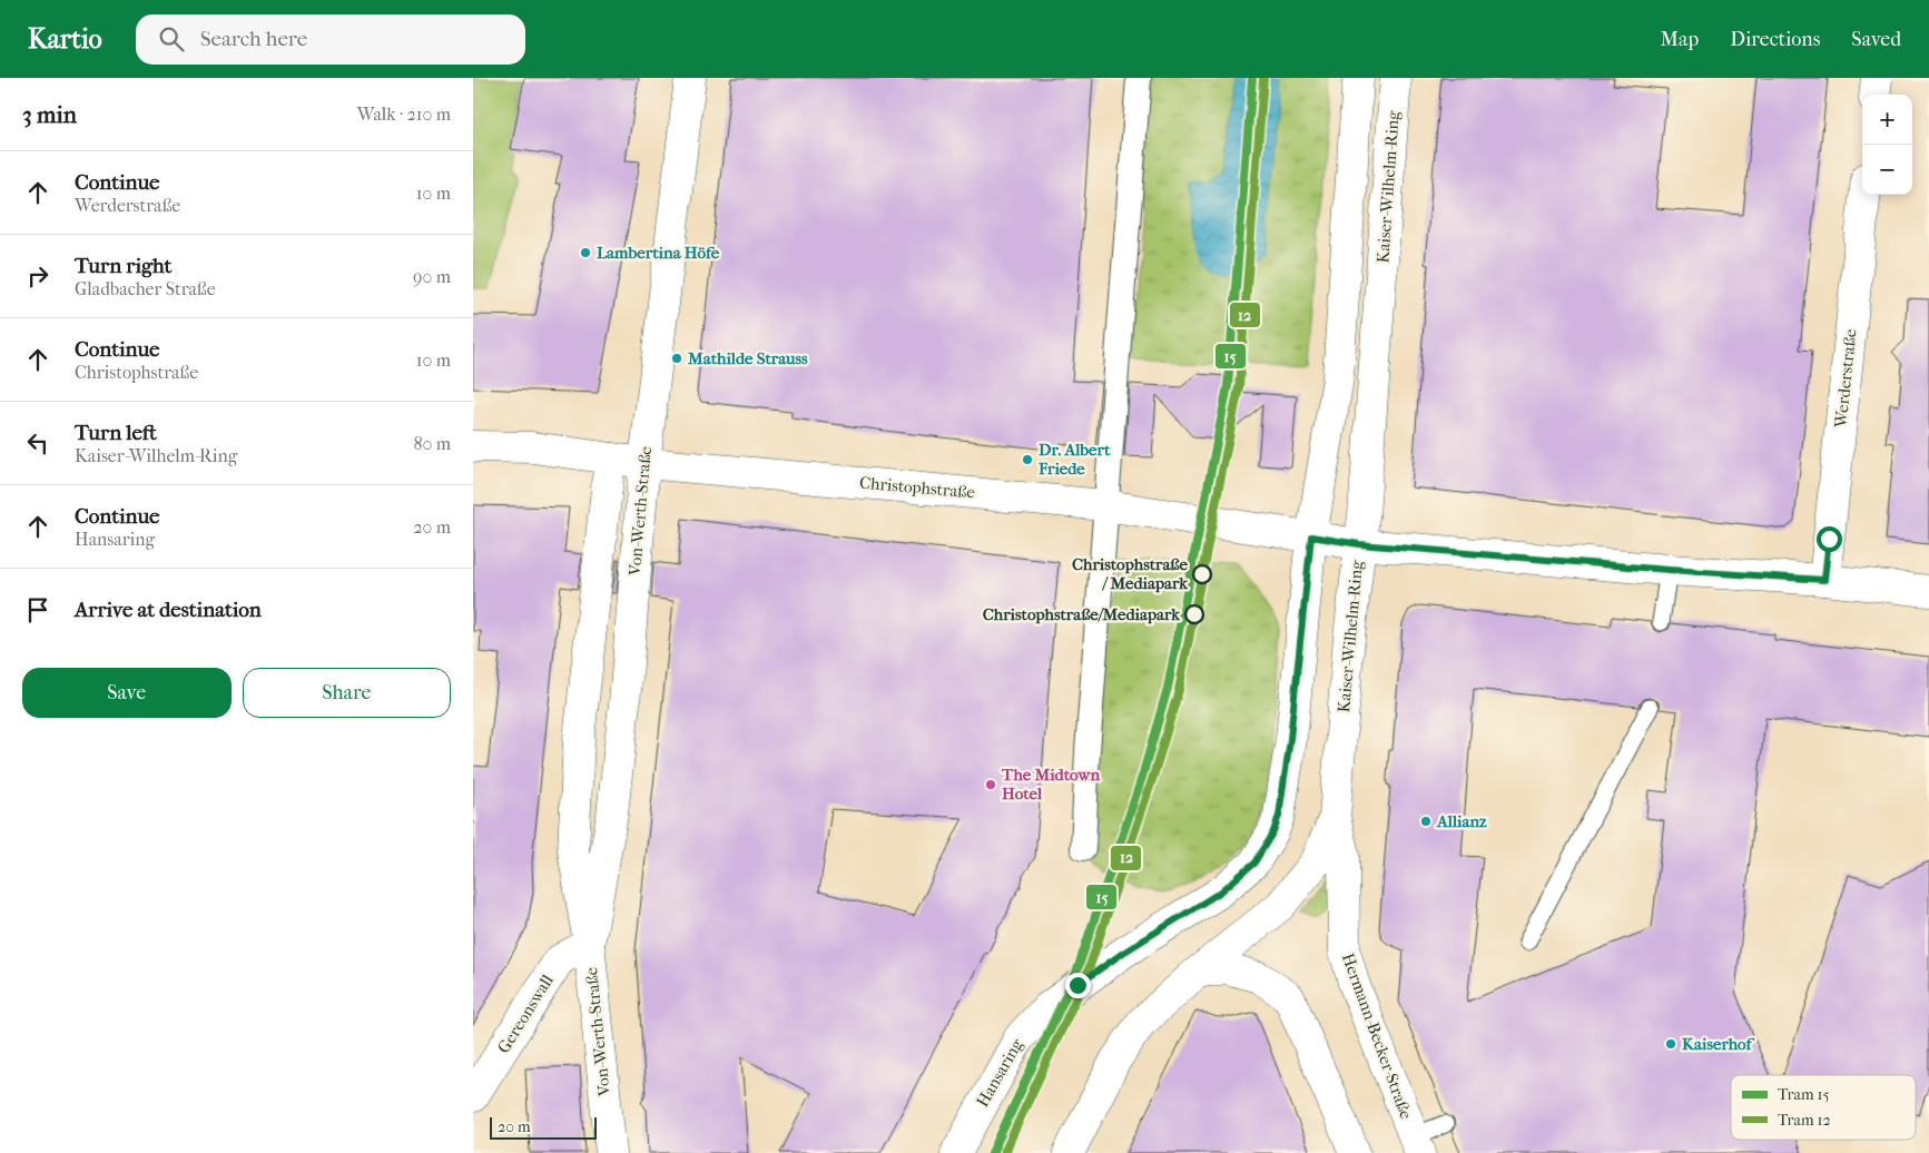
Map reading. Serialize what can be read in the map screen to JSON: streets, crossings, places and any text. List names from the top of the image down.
{
  "streets": {
    "street": [
      "Kaiser-Wilhelm-Ring",
      "Werderstraße",
      "Christophstraße",
      "Von-Werth-Straße",
      "Gereonswall",
      "Hermann-Becker-Straße",
      "Hansaring"
    ]
  },
  "crossings": [
    ["Kaiser-Wilhelm-Ring", "Christophstraße"],
    ["Kaiser-Wilhelm-Ring", "Hermann-Becker-Straße"],
    ["Werderstraße", "Christophstraße"],
    ["Christophstraße", "Von-Werth-Straße"],
    ["Christophstraße", "Hansaring"],
    ["Von-Werth-Straße", "Gereonswall"]
  ],
  "places": [
    "Lambertina Höfe",
    "Mathilde Strauss",
    "Dr. Albert Friede",
    "Christophstraße / Mediapark",
    "Christophstraße/Mediapark",
    "The Midtown Hotel",
    "Allianz",
    "Kaiserhof"
  ],
  "lines": ["tram line 15", "tram line 12"],
  "legend": ["Tram 15", "Tram 12"],
  "scale_bar": "20 m",
  "page": {
    "header": "Kartio",
    "search": "Search here",
    "nav": ["Map", "Directions", "Saved"],
    "heading": ["3 min", "Walk · 210 m"],
    "map_buttons": ["+", "−"],
    "list": [
      ["Continue", "Werderstraße", "10 m"],
      ["Turn right", "Gladbacher Straße", "90 m"],
      ["Continue", "Christophstraße", "10 m"],
      ["Turn left", "Kaiser-Wilhelm-Ring", "80 m"],
      ["Continue", "Hansaring", "20 m"],
      "Arrive at destination"
    ],
    "buttons": ["Save", "Share"],
    "scale": "20 m"
  }
}
